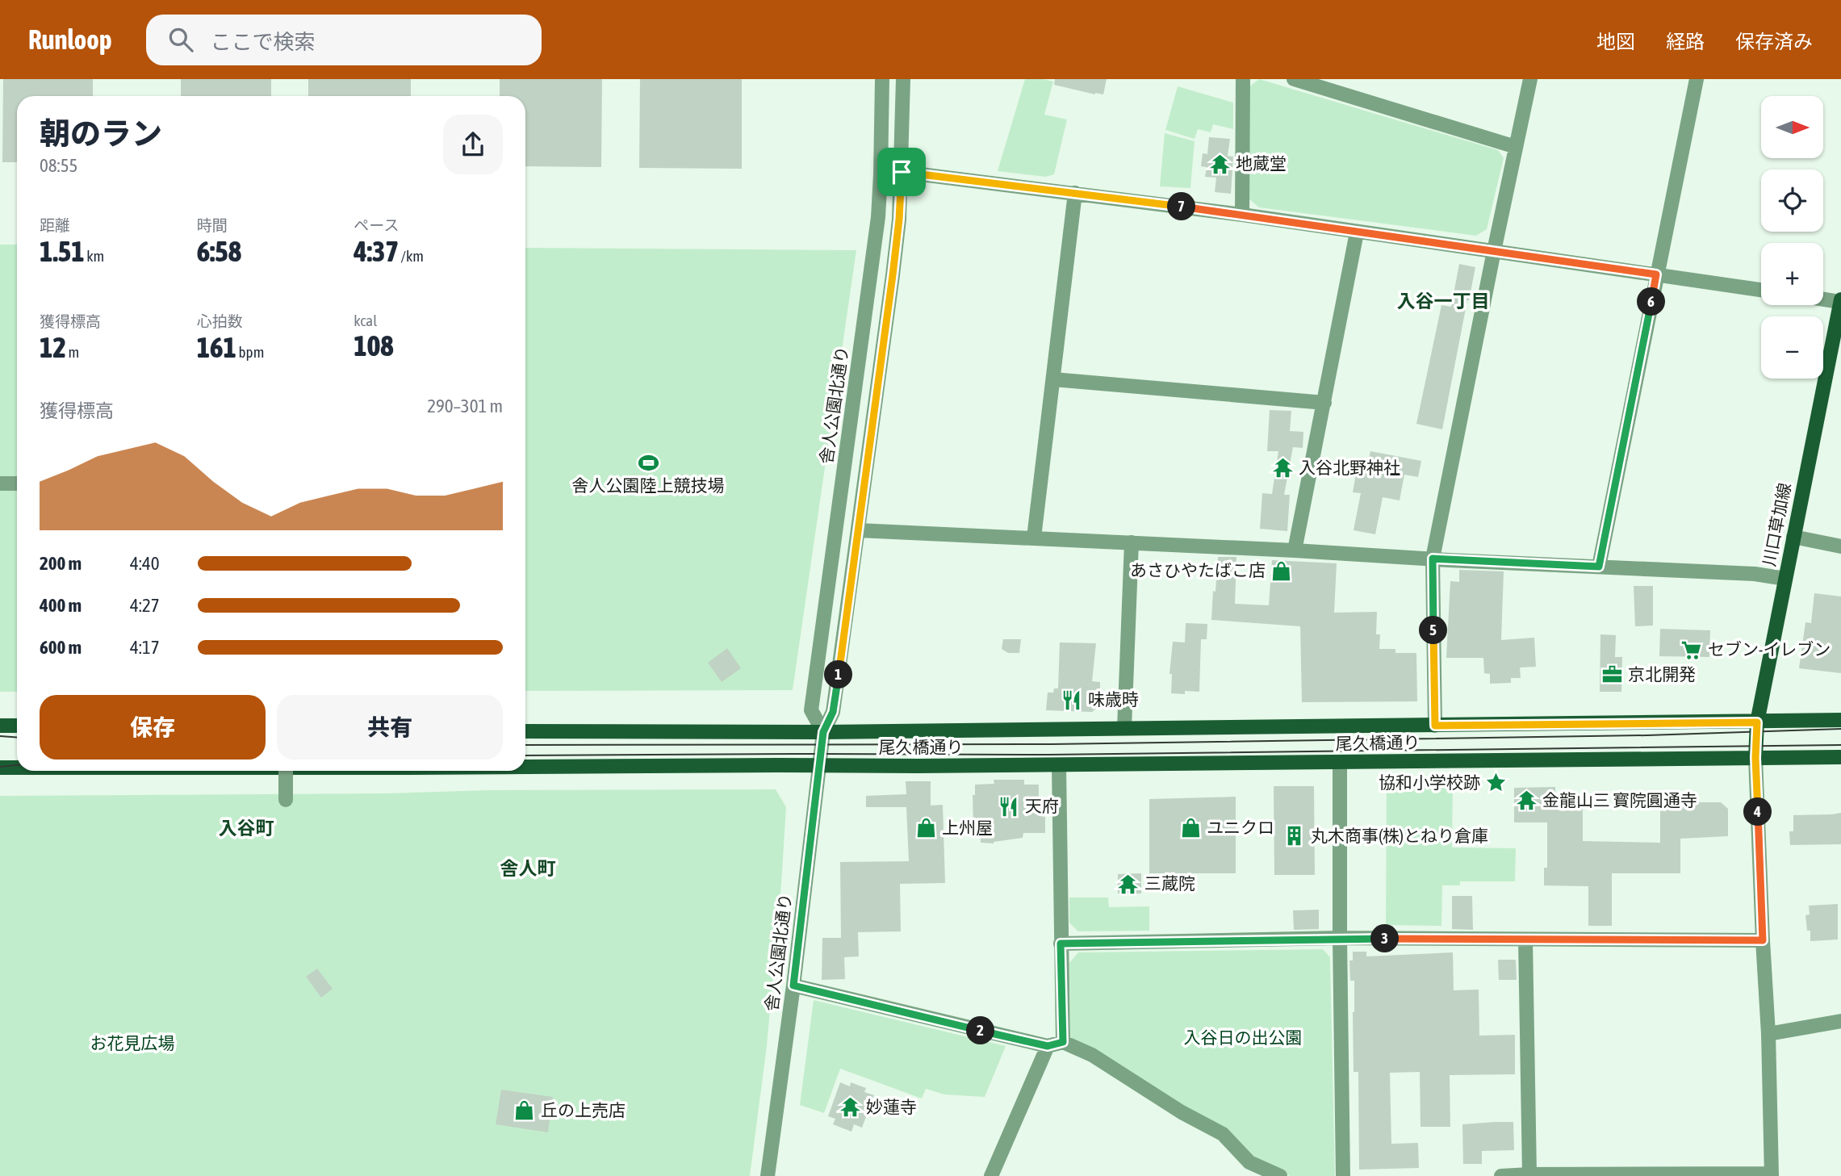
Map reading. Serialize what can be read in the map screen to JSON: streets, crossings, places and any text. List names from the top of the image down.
{
  "streets": {
    "main road": ["川口草加線", "尾久橋通り"],
    "street": ["舎人公園北通り"]
  },
  "crossings": [
    ["舎人公園北通り", "尾久橋通り"],
    ["川口草加線", "尾久橋通り"]
  ],
  "districts": ["入谷一丁目", "入谷町", "舎人町"],
  "parks": ["入谷日の出公園", "お花見広場"],
  "places": {
    "temple": [
      "地蔵堂",
      "入谷北野神社",
      "金龍山三 寳院圓通寺",
      "三蔵院",
      "妙蓮寺"
    ],
    "sports": ["舎人公園陸上競技場"],
    "shop": [
      "あさひやたばこ店",
      "上州屋",
      "ユニクロ",
      "丘の上売店"
    ],
    "supermarket": ["セブン-イレブン"],
    "office": ["京北開発"],
    "restaurant": ["味歳時", "天府"],
    "place": ["協和小学校跡"],
    "building": ["丸木商事(株)とねり倉庫"]
  },
  "north": "right",
  "page": {
    "header": "Runloop",
    "search": "ここで検索",
    "nav": ["地図", "経路", "保存済み"],
    "map_buttons": ["+", "−"],
    "heading": ["朝のラン", "08:55"],
    "pins": [
      "7",
      "6",
      "5",
      "1",
      "4",
      "3",
      "2"
    ],
    "stats": [
      ["距離", "1.51 km"],
      ["時間", "6:58"],
      ["ペース", "4:37 /km"],
      ["獲得標高", "12 m"],
      ["心拍数", "161 bpm"],
      ["kcal", "108"]
    ],
    "chart": ["獲得標高", "290–301 m"],
    "list": [
      {
        "name": "200 m",
        "note": "4:40"
      },
      {
        "name": "400 m",
        "note": "4:27"
      },
      {
        "name": "600 m",
        "note": "4:17"
      }
    ],
    "buttons": ["保存", "共有"]
  }
}
